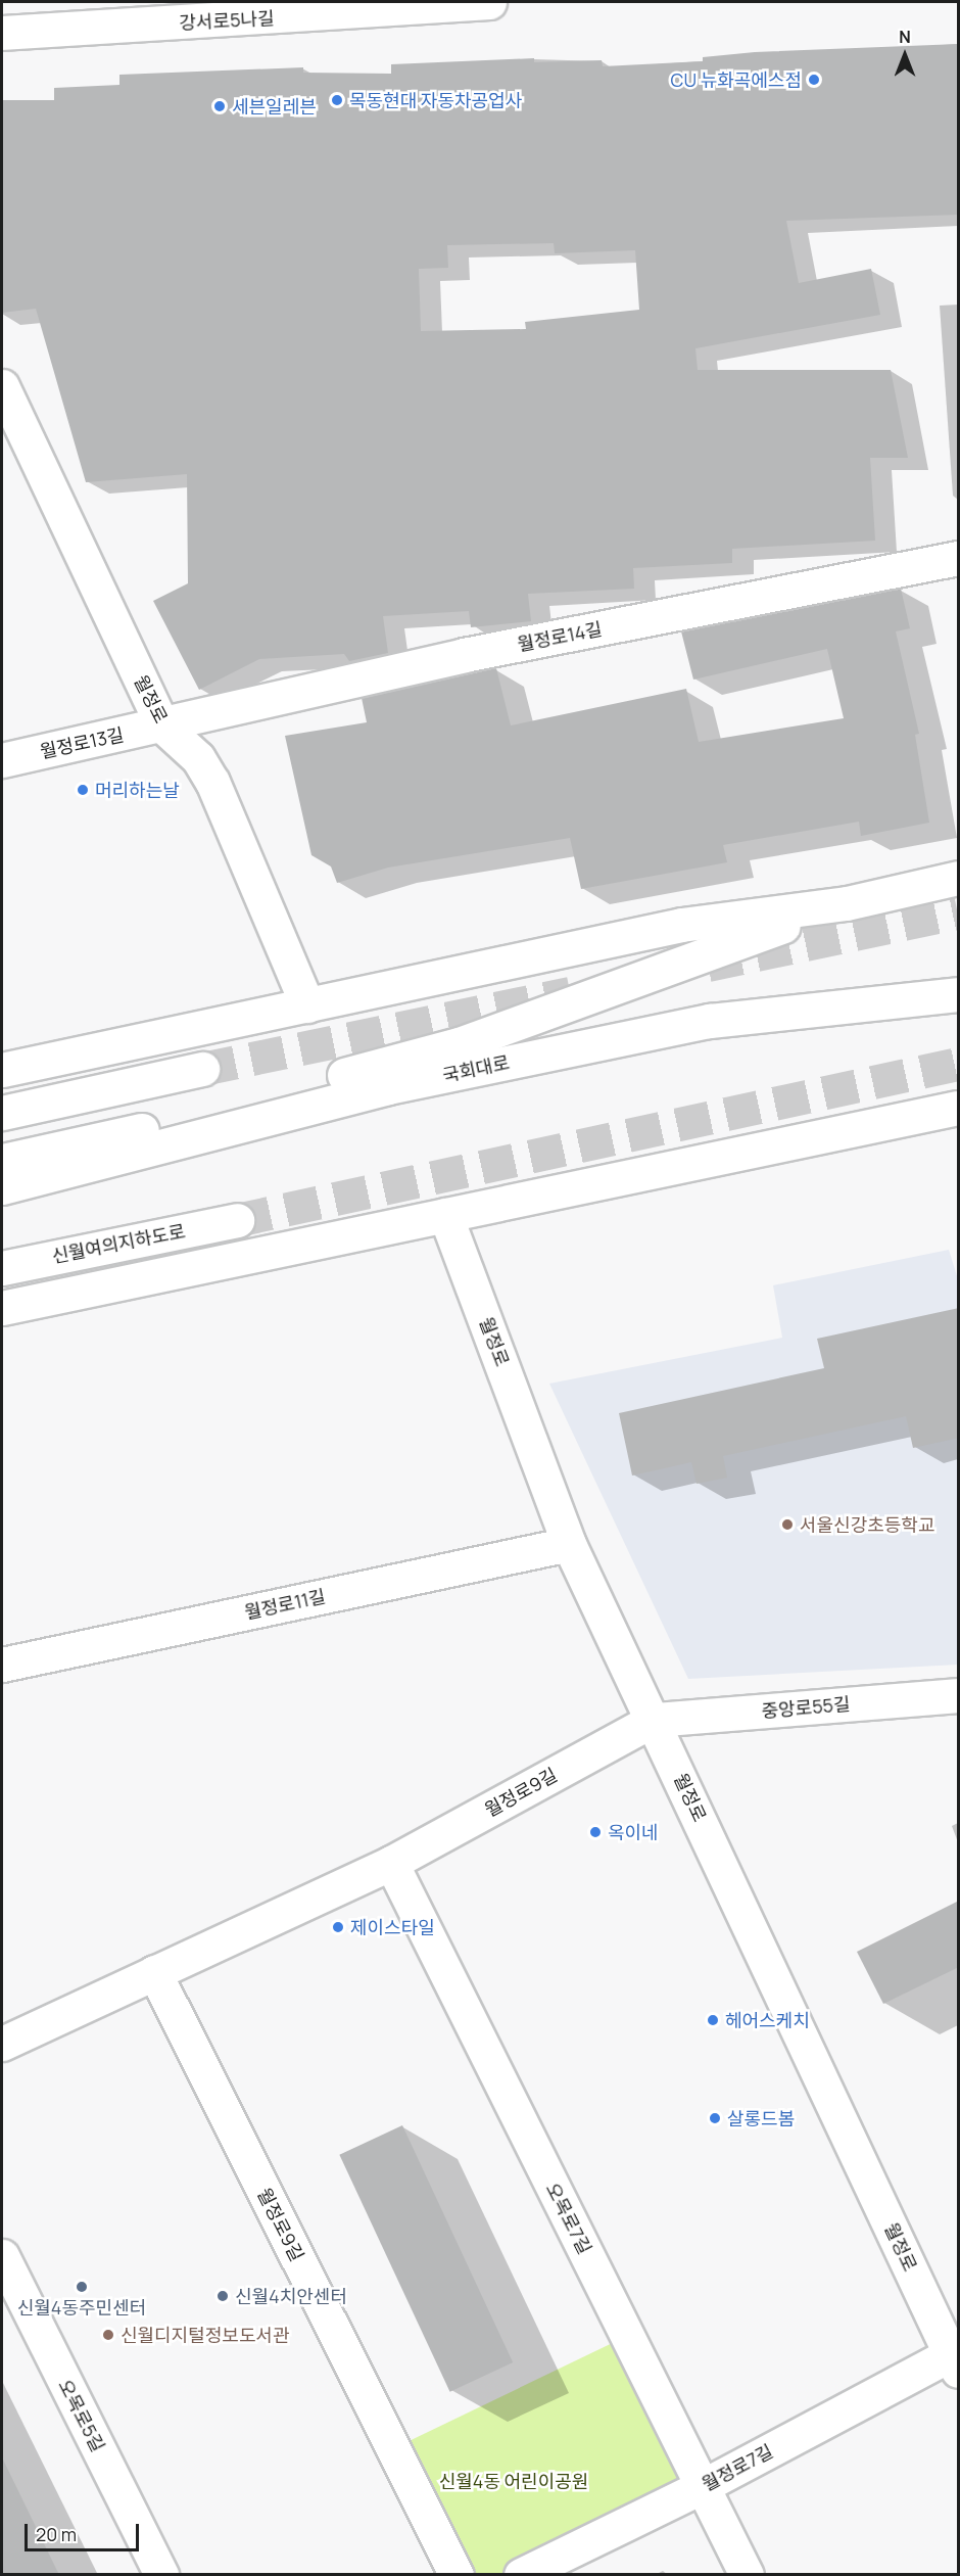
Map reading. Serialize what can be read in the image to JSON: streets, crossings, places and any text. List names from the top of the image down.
{
  "streets": {
    "main road": [
      "강서로5나길",
      "월정로14길",
      "월정로",
      "월정로13길",
      "국회대로",
      "신월여의지하도로",
      "월정로11길",
      "중앙로55길",
      "월정로9길",
      "오목로7길",
      "오목로5길",
      "월정로7길"
    ]
  },
  "crossings": [
    ["월정로14길", "월정로"],
    ["월정로14길", "월정로13길"],
    ["월정로", "월정로13길"],
    ["월정로", "월정로11길"],
    ["월정로", "중앙로55길"],
    ["월정로", "월정로9길"],
    ["월정로", "월정로7길"],
    ["중앙로55길", "월정로9길"],
    ["월정로9길", "오목로7길"],
    ["오목로7길", "월정로7길"]
  ],
  "parks": ["신월4동 어린이공원"],
  "places": [
    "CU 뉴화곡에스점",
    "목동현대 자동차공업사",
    "세븐일레븐",
    "머리하는날",
    "서울신강초등학교",
    "옥이네",
    "제이스타일",
    "헤어스케치",
    "살롱드봄",
    "신월4동주민센터",
    "신월4치안센터",
    "신월디지털정보도서관"
  ],
  "scale_bar": "20 m",
  "north": "top"
}
